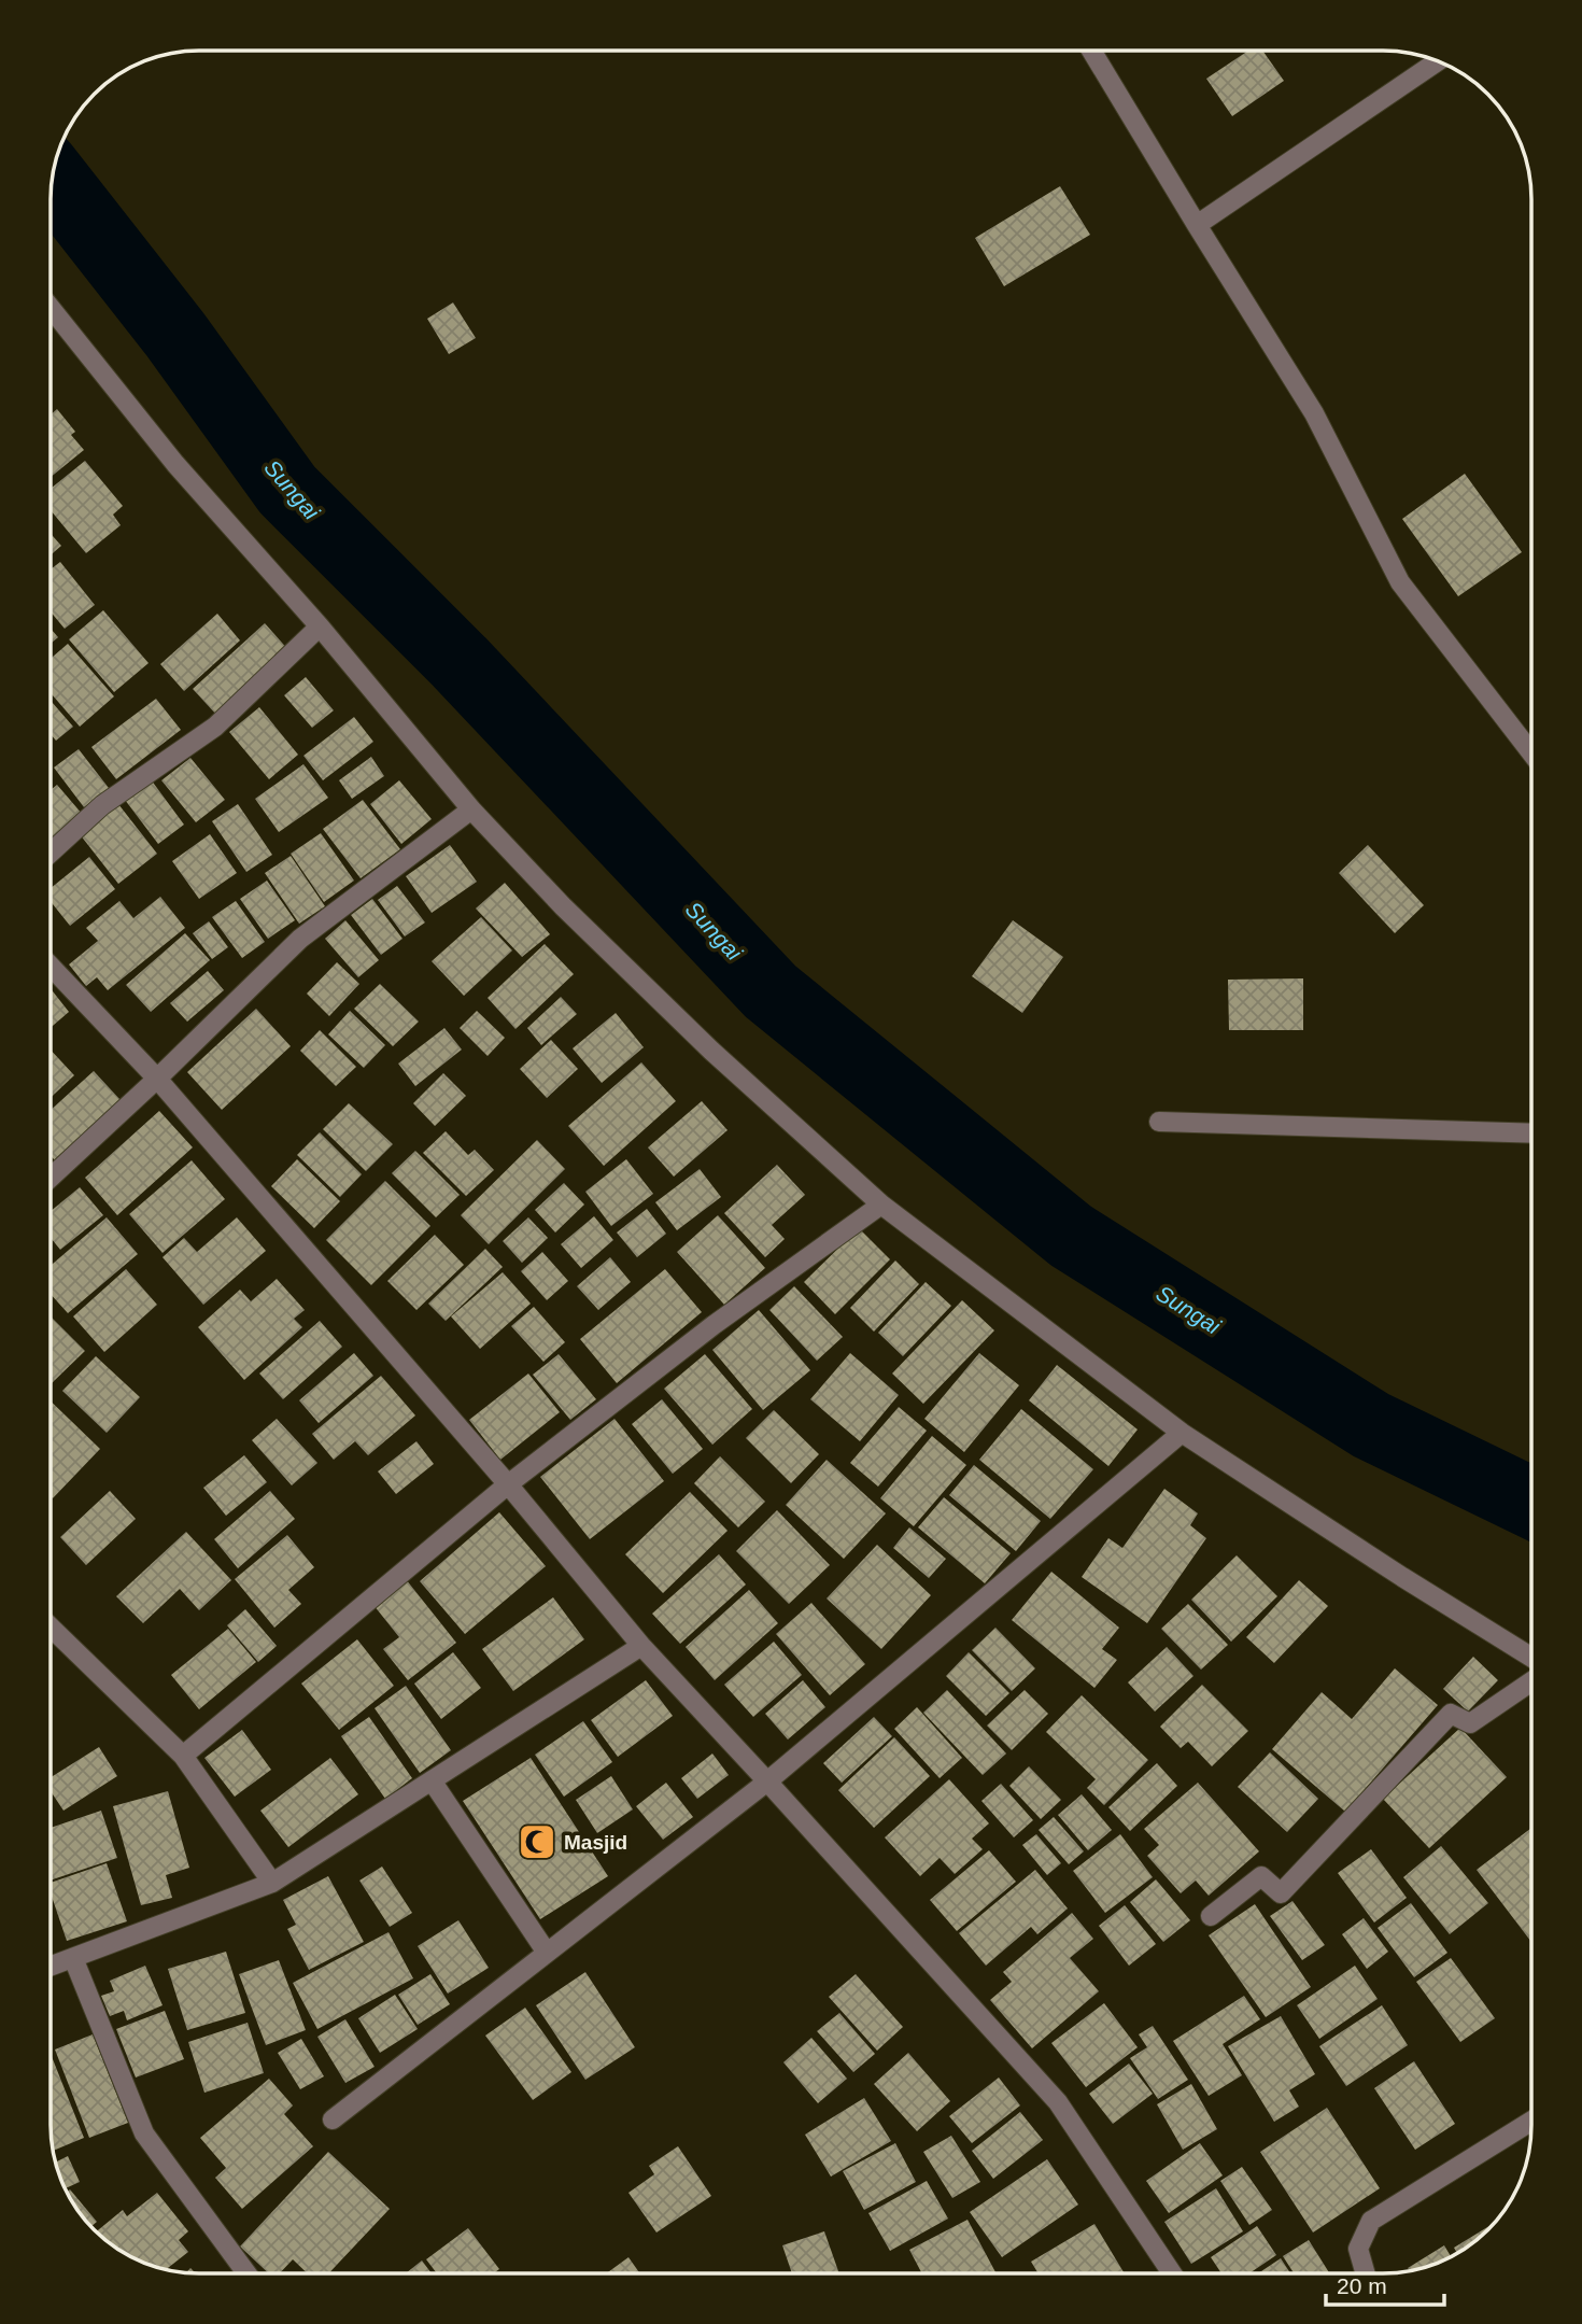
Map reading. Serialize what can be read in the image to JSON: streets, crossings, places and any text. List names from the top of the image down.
{
  "water": ["Sungai"],
  "places": {
    "mosque": ["Masjid"]
  },
  "scale_bar": "20 m"
}
